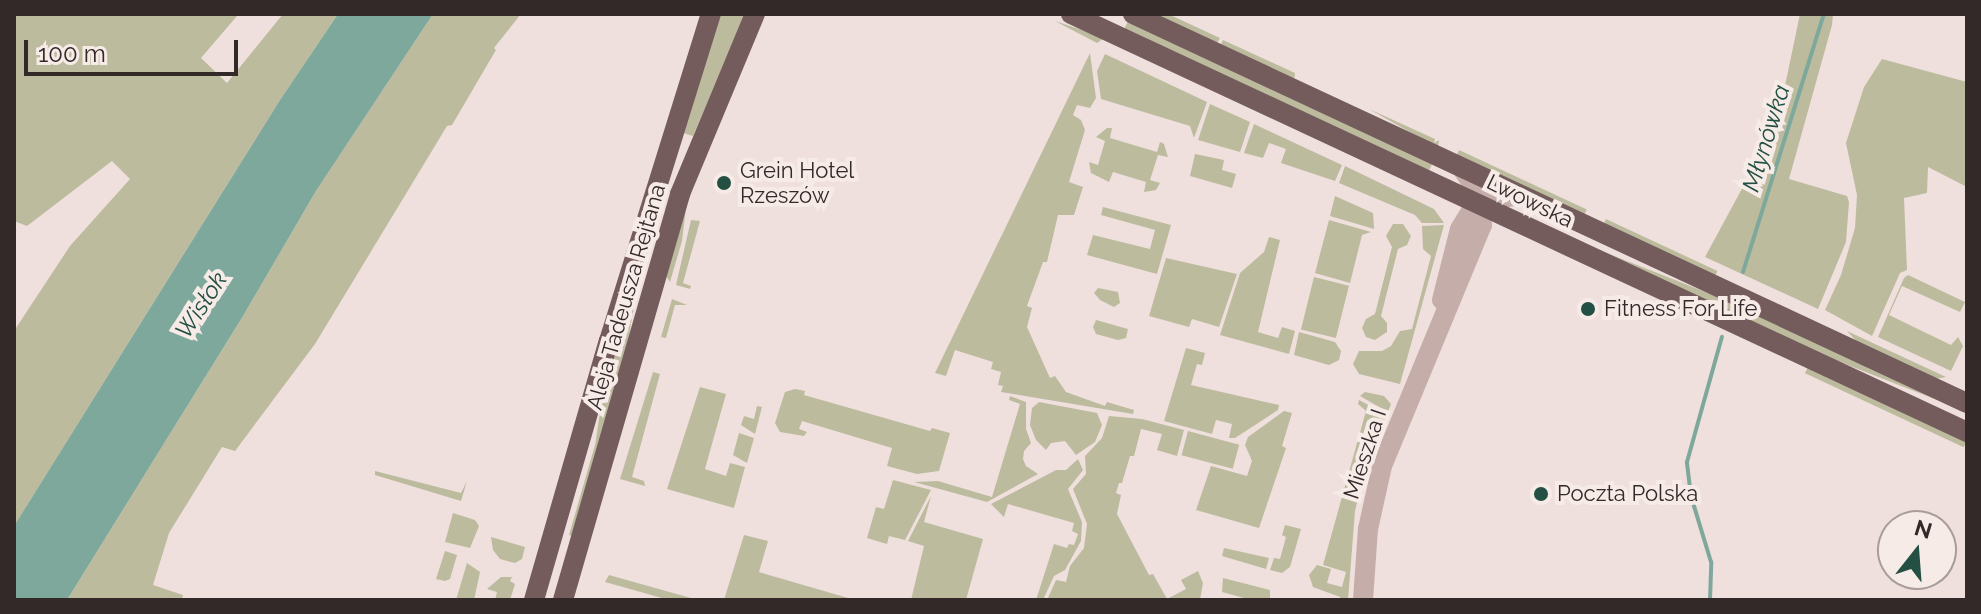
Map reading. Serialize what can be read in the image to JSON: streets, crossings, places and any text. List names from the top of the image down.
{
  "streets": {
    "main road": ["Lwowska", "Aleja Tadeusza Rejtana"],
    "street": ["Mieszka I"]
  },
  "crossings": [
    ["Lwowska", "Mieszka I"]
  ],
  "water": ["Młynówka", "Wisłok"],
  "places": ["Grein Hotel Rzeszów", "Fitness For Life", "Poczta Polska"],
  "scale_bar": "100 m",
  "north": "top"
}
